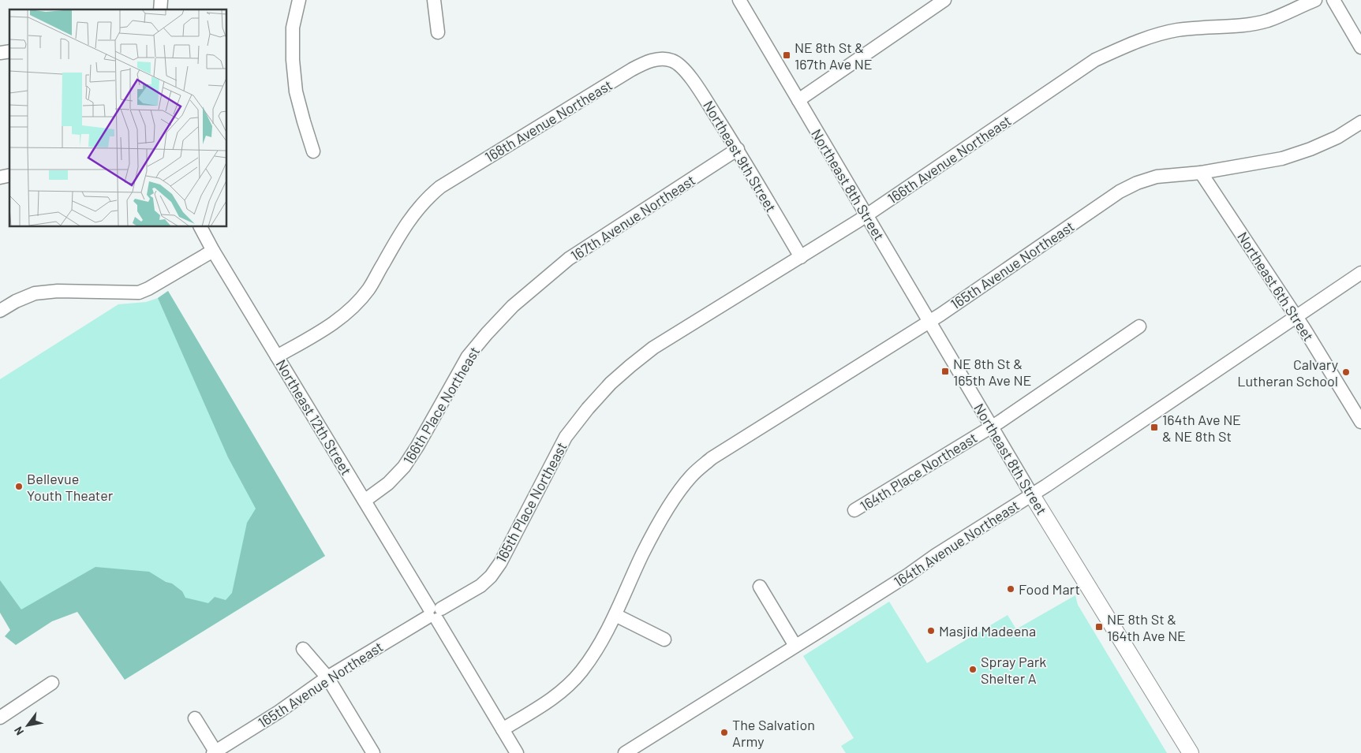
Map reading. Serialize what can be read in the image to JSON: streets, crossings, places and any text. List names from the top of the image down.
{
  "streets": {
    "main road": ["Northeast 8th Street"],
    "street": [
      "168th Avenue Northeast",
      "Northeast 9th Street",
      "166th Avenue Northeast",
      "167th Avenue Northeast",
      "165th Avenue Northeast",
      "Northeast 6th Street",
      "166th Place Northeast",
      "Northeast 12th Street",
      "164th Place Northeast",
      "165th Place Northeast",
      "164th Avenue Northeast"
    ]
  },
  "crossings": [
    ["168th Avenue Northeast", "Northeast 9th Street"],
    ["168th Avenue Northeast", "Northeast 12th Street"],
    ["Northeast 9th Street", "166th Avenue Northeast"],
    ["Northeast 9th Street", "167th Avenue Northeast"],
    ["166th Avenue Northeast", "Northeast 8th Street"],
    ["166th Avenue Northeast", "165th Place Northeast"],
    ["Northeast 8th Street", "165th Avenue Northeast"],
    ["Northeast 8th Street", "164th Place Northeast"],
    ["Northeast 8th Street", "164th Avenue Northeast"],
    ["167th Avenue Northeast", "166th Place Northeast"],
    ["165th Avenue Northeast", "Northeast 6th Street"],
    ["165th Avenue Northeast", "Northeast 12th Street"],
    ["165th Avenue Northeast", "165th Place Northeast"],
    ["Northeast 6th Street", "164th Avenue Northeast"],
    ["166th Place Northeast", "Northeast 12th Street"],
    ["Northeast 12th Street", "165th Place Northeast"]
  ],
  "places": {
    "transit": [
      "NE 8th St & 167th Ave NE",
      "NE 8th St & 165th Ave NE",
      "164th Ave NE & NE 8th St",
      "NE 8th St & 164th Ave NE"
    ],
    "other": [
      "Calvary Lutheran School",
      "Bellevue Youth Theater",
      "Food Mart",
      "Masjid Madeena",
      "Spray Park Shelter A",
      "The Salvation Army"
    ]
  },
  "north": "bottom left"
}
